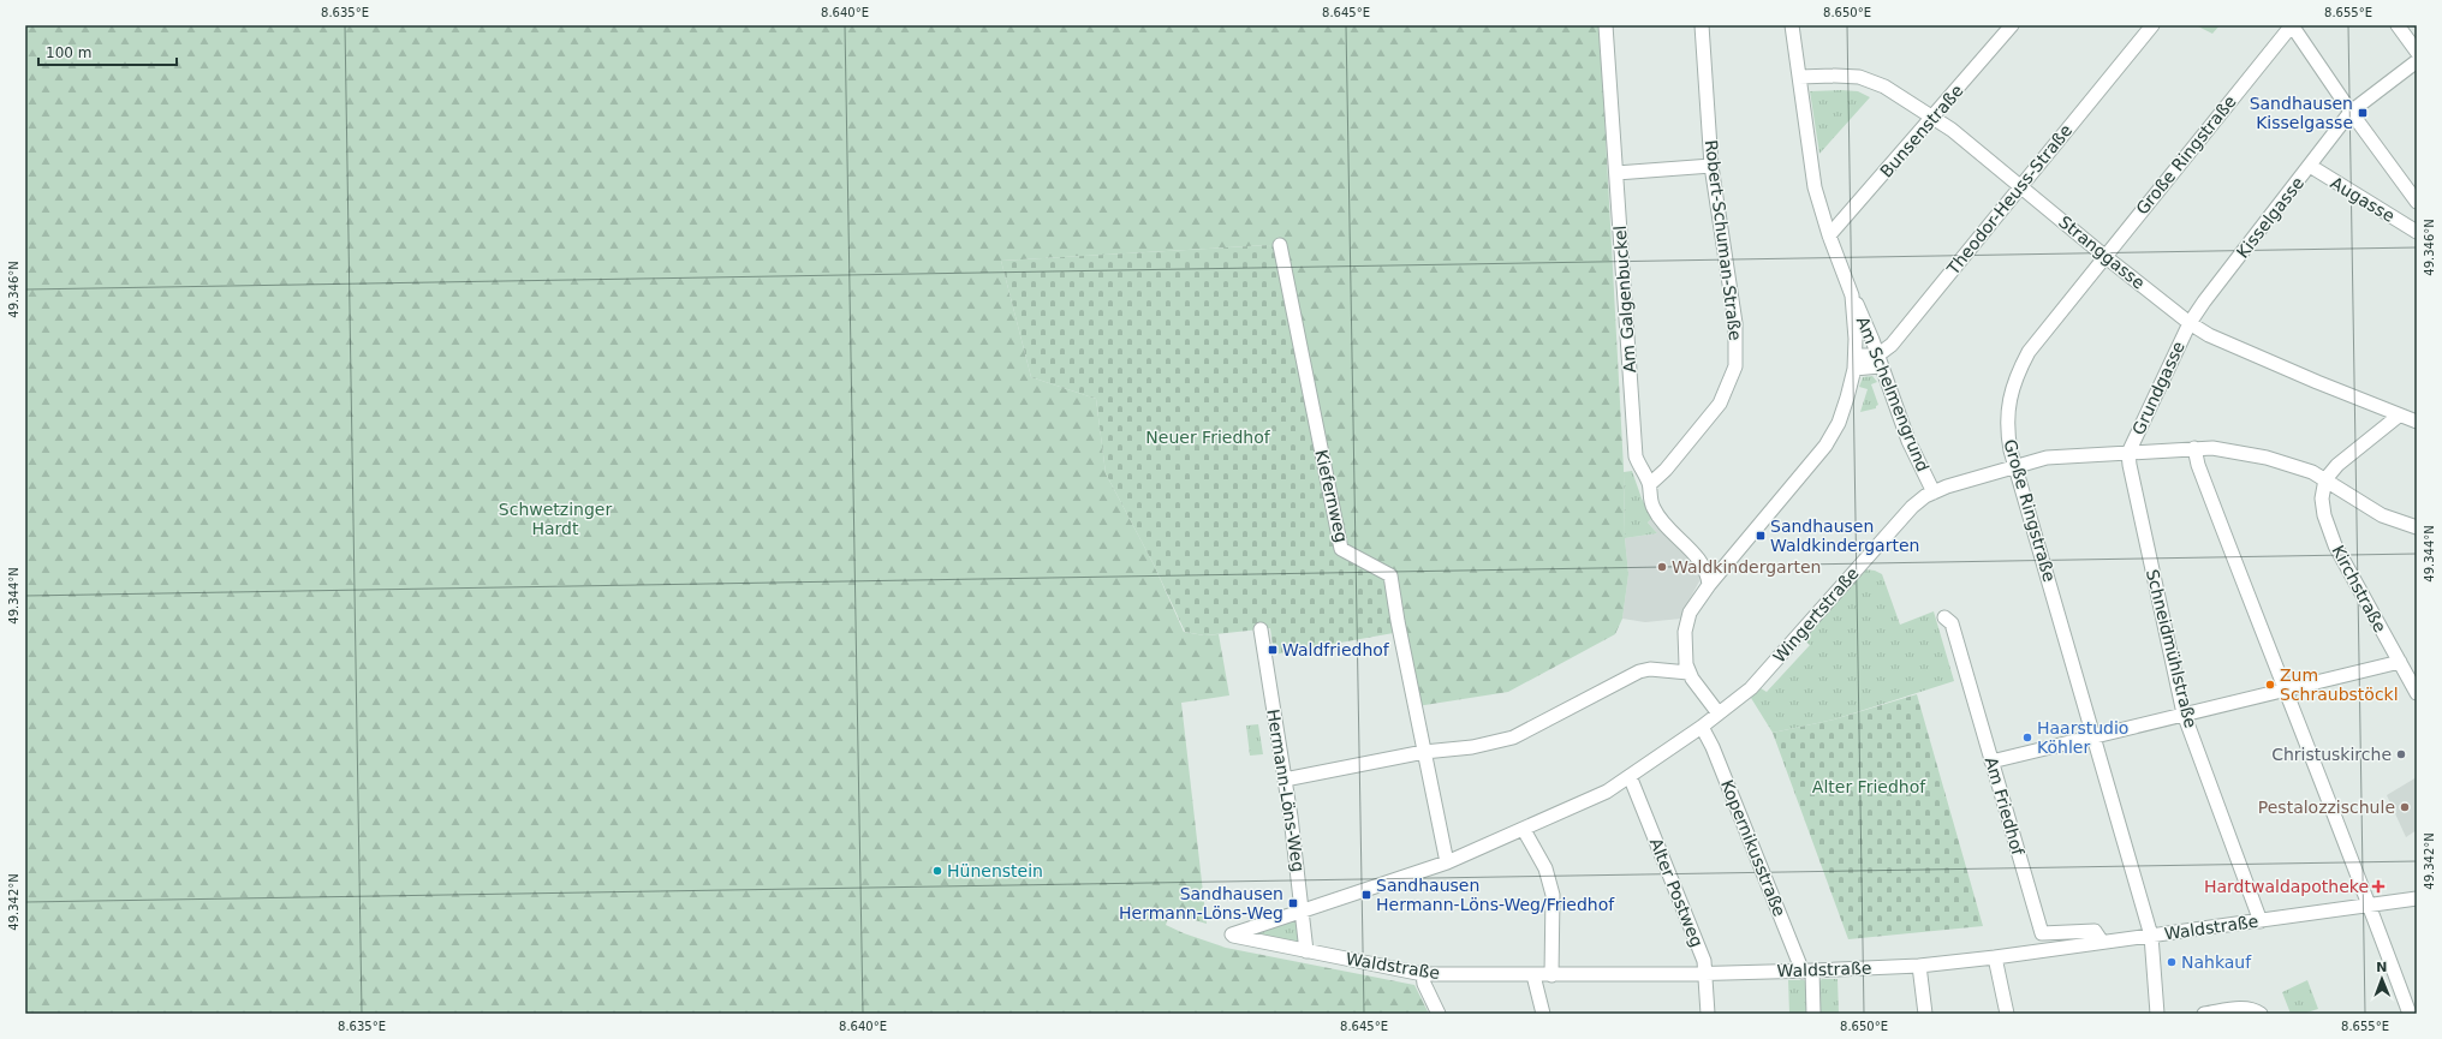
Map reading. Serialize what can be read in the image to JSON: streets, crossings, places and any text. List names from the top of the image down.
{
  "streets": {
    "street": [
      "Bunsenstraße",
      "Große Ringstraße",
      "Theodor-Heuss-Straße",
      "Augasse",
      "Kisselgasse",
      "Robert-Schuman-Straße",
      "Stranggasse",
      "Am Galgenbuckel",
      "Grundgasse",
      "Am Schelmengrund",
      "Kiefernweg",
      "Kirchstraße",
      "Wingertstraße",
      "Schneidmühlstraße",
      "Hermann-Löns-Weg",
      "Am Friedhof",
      "Kopernikusstraße",
      "Alter Postweg",
      "Waldstraße"
    ]
  },
  "crossings": [
    ["Bunsenstraße", "Stranggasse"],
    ["Bunsenstraße", "Am Schelmengrund"],
    ["Große Ringstraße", "Stranggasse"],
    ["Große Ringstraße", "Wingertstraße"],
    ["Große Ringstraße", "Waldstraße"],
    ["Theodor-Heuss-Straße", "Stranggasse"],
    ["Theodor-Heuss-Straße", "Am Schelmengrund"],
    ["Augasse", "Kisselgasse"],
    ["Kisselgasse", "Stranggasse"],
    ["Kisselgasse", "Grundgasse"],
    ["Robert-Schuman-Straße", "Am Galgenbuckel"],
    ["Stranggasse", "Grundgasse"],
    ["Stranggasse", "Am Schelmengrund"],
    ["Grundgasse", "Wingertstraße"],
    ["Grundgasse", "Schneidmühlstraße"],
    ["Am Schelmengrund", "Wingertstraße"],
    ["Kiefernweg", "Wingertstraße"],
    ["Kirchstraße", "Wingertstraße"],
    ["Wingertstraße", "Schneidmühlstraße"],
    ["Wingertstraße", "Hermann-Löns-Weg"],
    ["Wingertstraße", "Kopernikusstraße"],
    ["Wingertstraße", "Alter Postweg"],
    ["Wingertstraße", "Waldstraße"],
    ["Schneidmühlstraße", "Waldstraße"],
    ["Hermann-Löns-Weg", "Waldstraße"],
    ["Am Friedhof", "Waldstraße"],
    ["Kopernikusstraße", "Waldstraße"],
    ["Alter Postweg", "Waldstraße"]
  ],
  "parks": ["Neuer Friedhof", "Schwetzinger Hardt", "Alter Friedhof"],
  "places": {
    "transit": [
      "Sandhausen Kisselgasse",
      "Sandhausen Waldkindergarten",
      "Waldfriedhof",
      "Sandhausen Hermann-Löns-Weg/Friedhof",
      "Sandhausen Hermann-Löns-Weg"
    ],
    "other": [
      "Waldkindergarten",
      "Zum Schraubstöckl",
      "Haarstudio Köhler",
      "Christuskirche",
      "Pestalozzischule",
      "Hünenstein",
      "Nahkauf"
    ],
    "health": ["Hardtwaldapotheke"]
  },
  "scale_bar": "100 m",
  "north": "top",
  "coordinates": [
    "8.635°E",
    "8.640°E",
    "8.645°E",
    "8.650°E",
    "8.655°E",
    "49.346°N",
    "49.344°N",
    "49.342°N"
  ]
}
